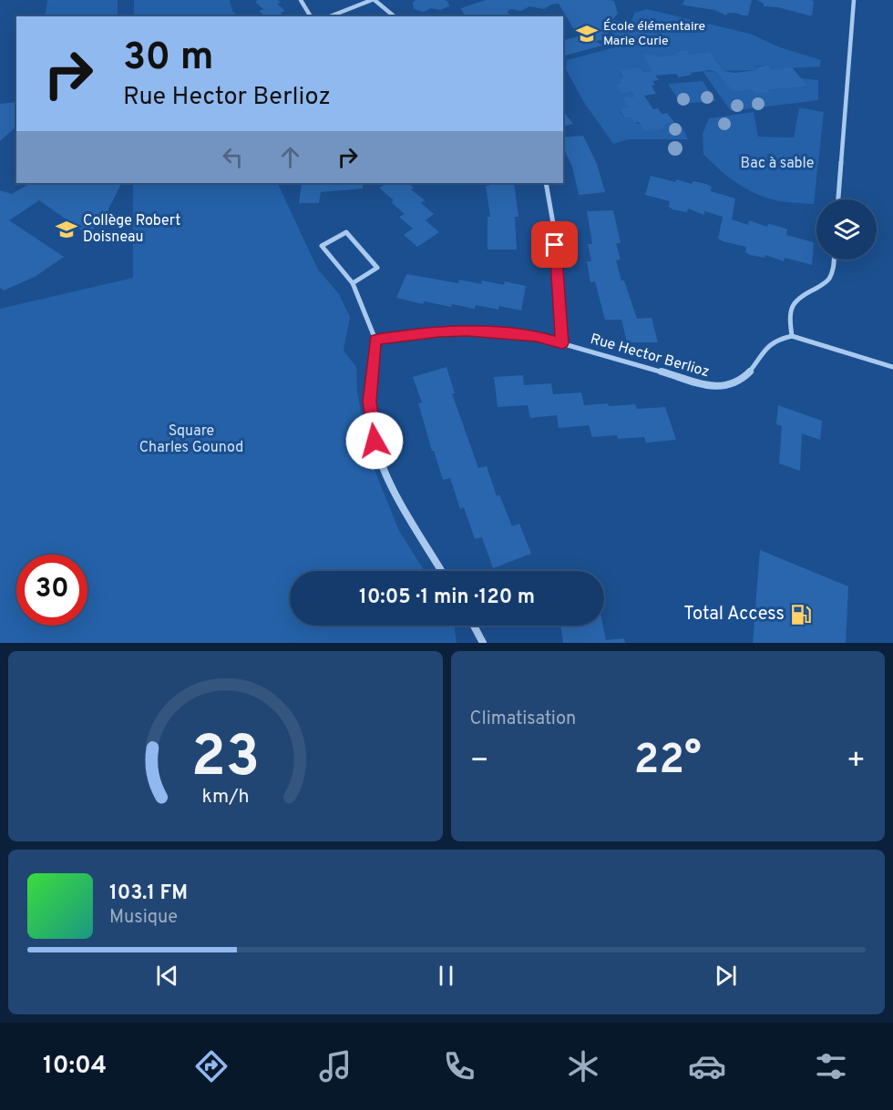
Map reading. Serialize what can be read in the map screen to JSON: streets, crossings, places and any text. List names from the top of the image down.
{
  "streets": {
    "street": ["Rue Hector Berlioz"]
  },
  "parks": ["Bac à sable", "Square Charles Gounod"],
  "places": {
    "school or university": ["École élémentaire Marie Curie", "Collège Robert Doisneau"],
    "fuel station": ["Total Access"]
  },
  "page": {
    "turn": ["30 m", "Rue Hector Berlioz"],
    "limit": "30",
    "trip": "10:05 · 1 min · 120 m",
    "tile": "Climatisation",
    "heat": ["−", "22°", "+"],
    "song": ["103.1 FM", "Musique"],
    "tabs": "10:04",
    "gauge": ["23", "km/h"]
  }
}
